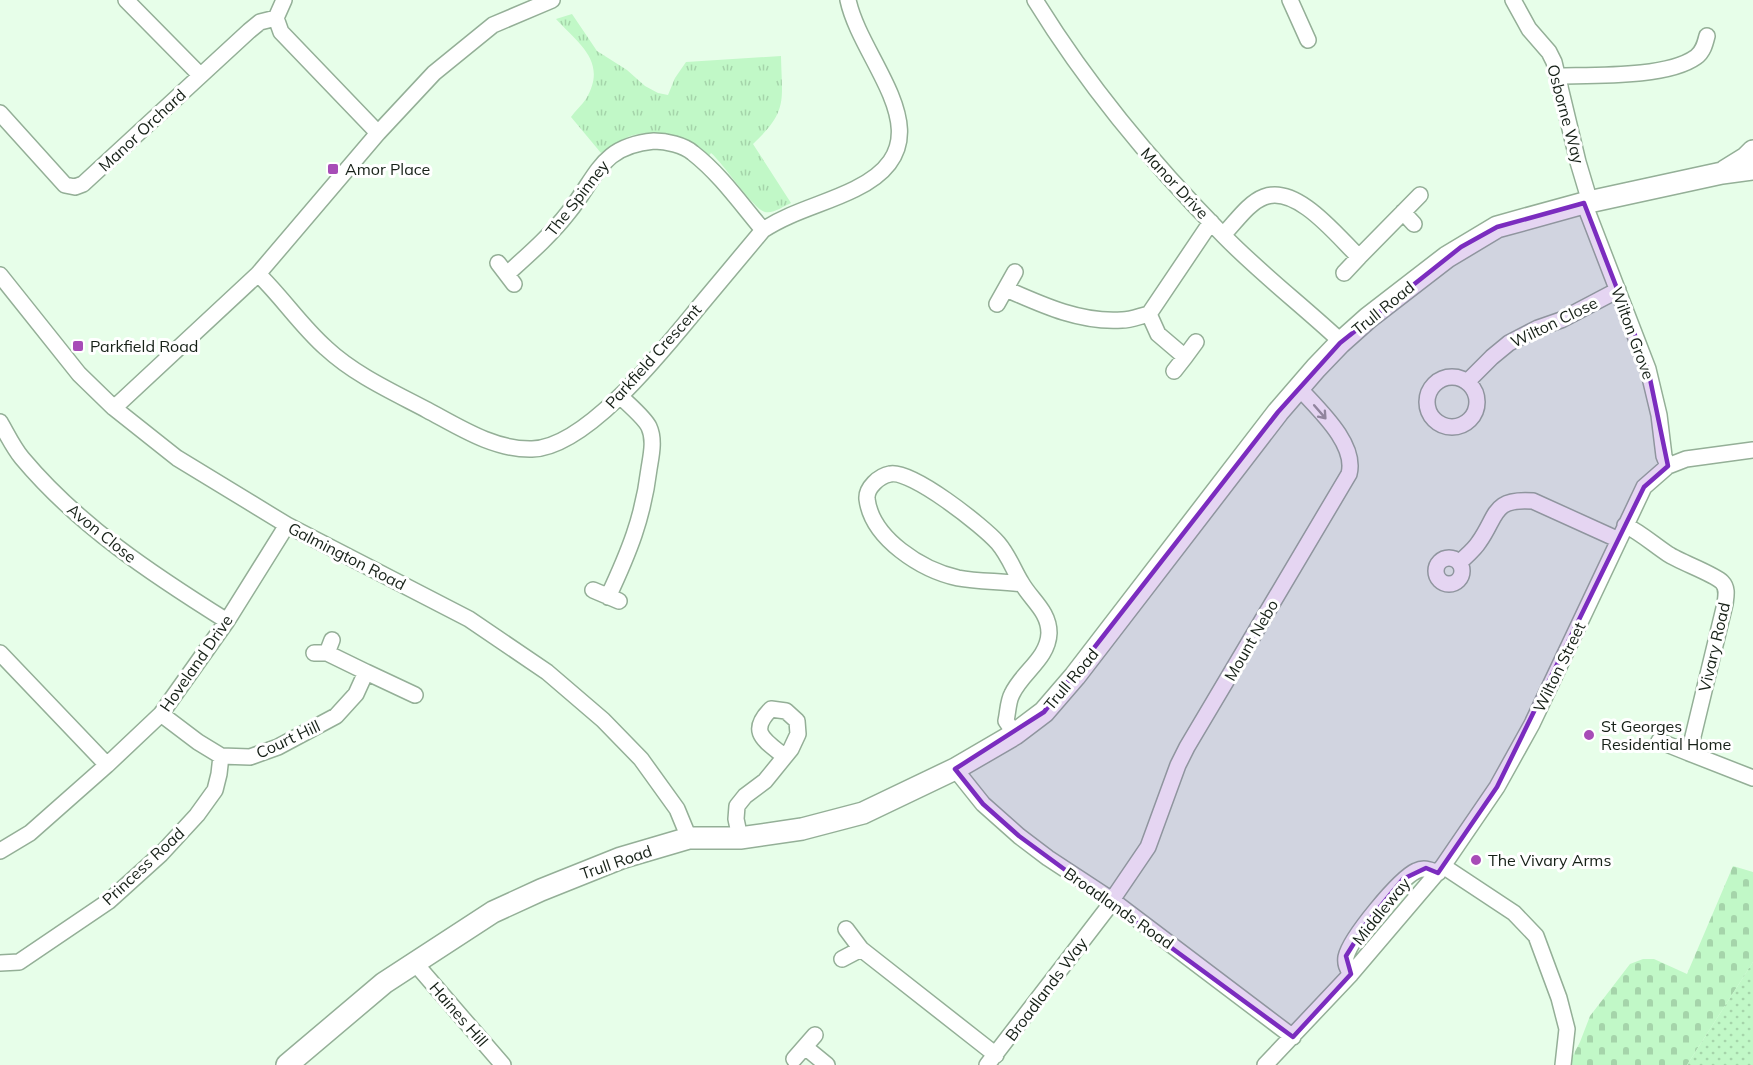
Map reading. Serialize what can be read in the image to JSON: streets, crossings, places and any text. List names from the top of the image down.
{
  "streets": {
    "street": [
      "Osborne Way",
      "Manor Orchard",
      "Manor Drive",
      "The Spinney",
      "Trull Road",
      "Wilton Close",
      "Wilton Grove",
      "Parkfield Crescent",
      "Avon Close",
      "Galmington Road",
      "Mount Nebo",
      "Vivary Road",
      "Hoveland Drive",
      "Wilton Street",
      "Court Hill",
      "Princess Road",
      "Broadlands Road",
      "Middleway",
      "Broadlands Way",
      "Haines Hill"
    ]
  },
  "crossings": [
    ["Osborne Way", "Trull Road"],
    ["Osborne Way", "Wilton Grove"],
    ["Manor Drive", "Trull Road"],
    ["The Spinney", "Parkfield Crescent"],
    ["Trull Road", "Wilton Grove"],
    ["Trull Road", "Galmington Road"],
    ["Trull Road", "Mount Nebo"],
    ["Trull Road", "Broadlands Road"],
    ["Trull Road", "Haines Hill"],
    ["Wilton Close", "Wilton Grove"],
    ["Wilton Grove", "Wilton Street"],
    ["Avon Close", "Hoveland Drive"],
    ["Galmington Road", "Hoveland Drive"],
    ["Mount Nebo", "Broadlands Road"],
    ["Mount Nebo", "Broadlands Way"],
    ["Vivary Road", "Wilton Street"],
    ["Wilton Street", "Middleway"],
    ["Court Hill", "Princess Road"],
    ["Broadlands Road", "Middleway"],
    ["Broadlands Road", "Broadlands Way"]
  ],
  "one_way": ["Mount Nebo"],
  "places": {
    "transit": ["Amor Place", "Parkfield Road"],
    "other": ["St Georges Residential Home", "The Vivary Arms"]
  }
}
